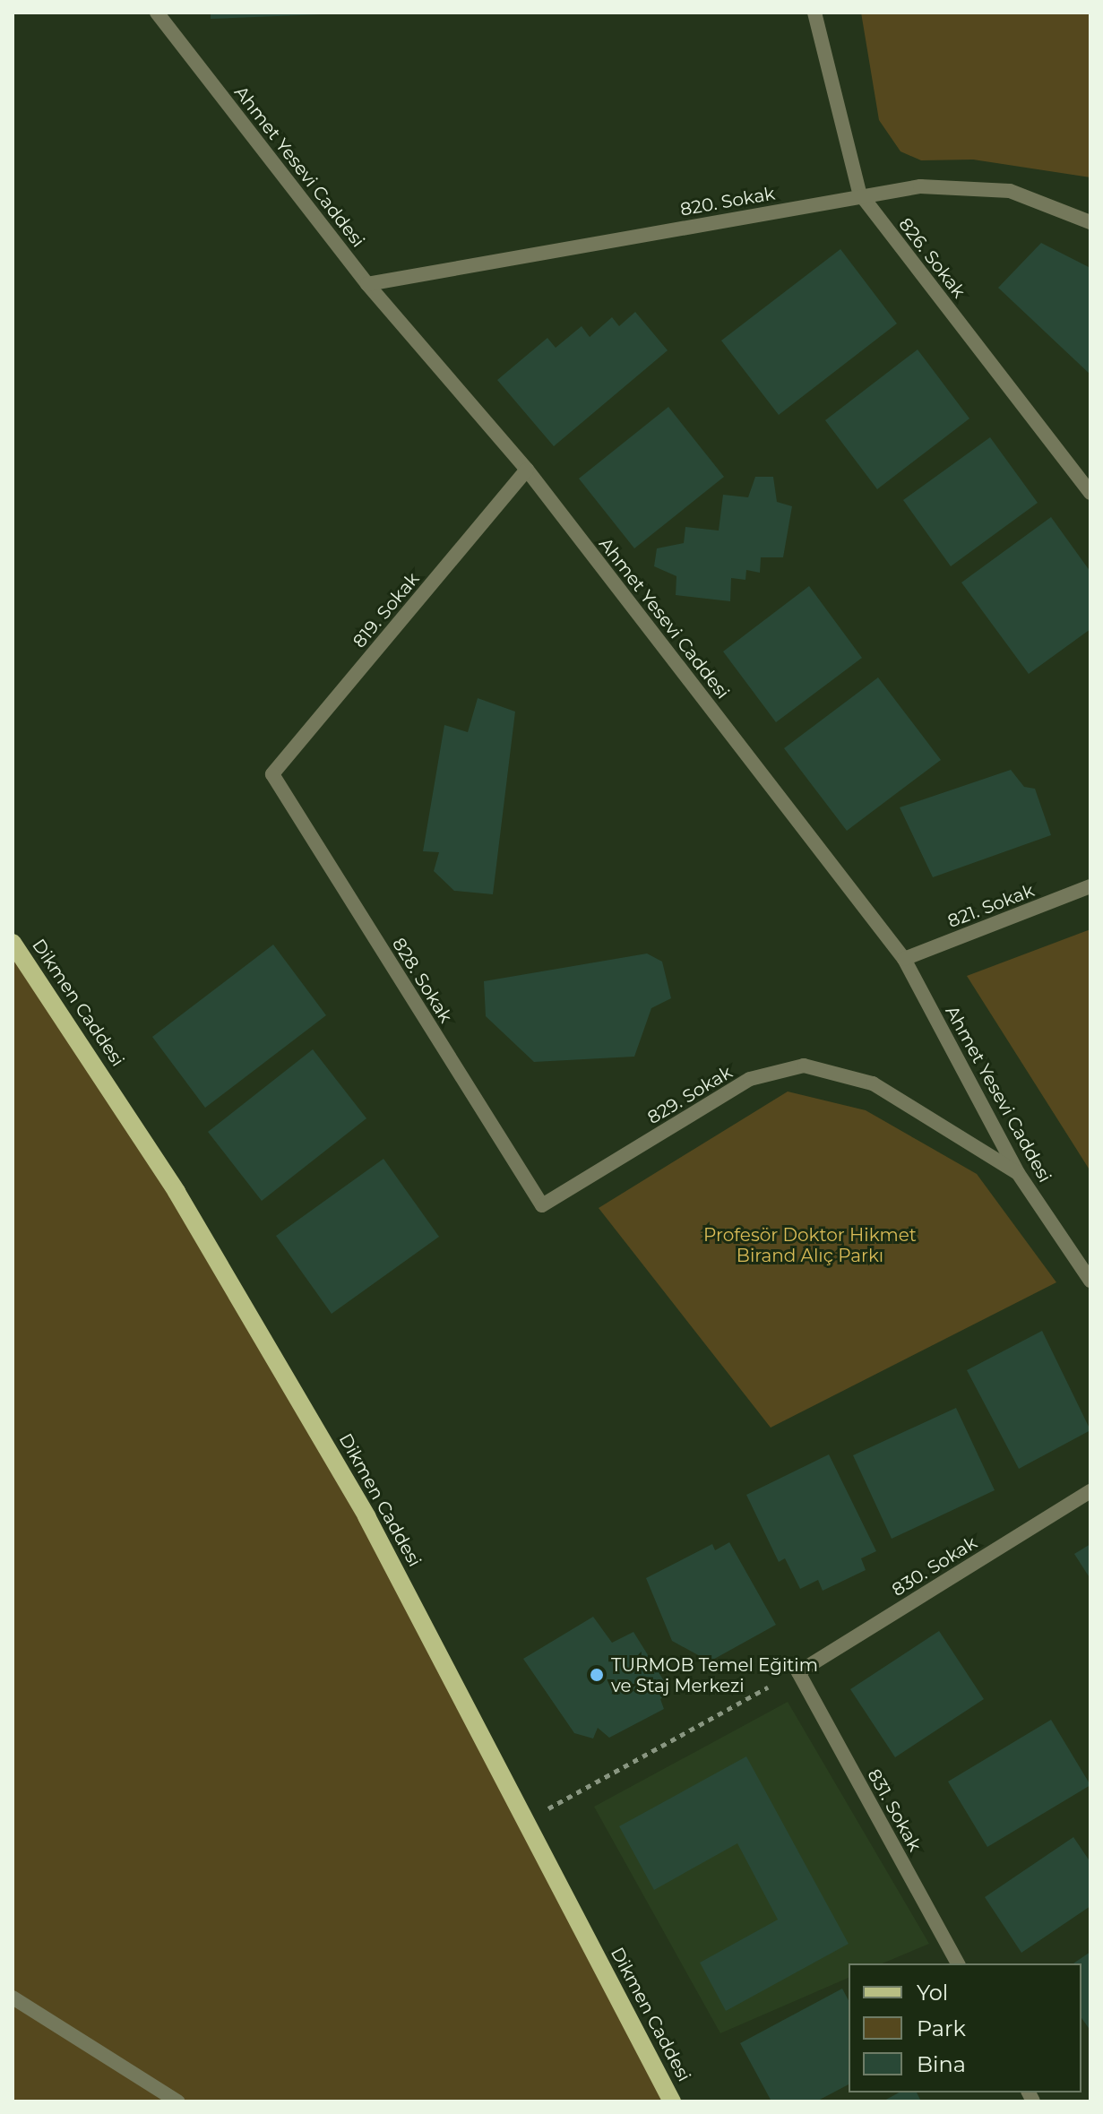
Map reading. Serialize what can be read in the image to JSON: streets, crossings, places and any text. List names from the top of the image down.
{
  "streets": {
    "main road": ["Dikmen Caddesi"],
    "street": [
      "Ahmet Yesevi Caddesi",
      "820. Sokak",
      "826. Sokak",
      "819. Sokak",
      "821. Sokak",
      "828. Sokak",
      "829. Sokak",
      "830. Sokak",
      "831. Sokak"
    ]
  },
  "crossings": [
    ["Ahmet Yesevi Caddesi", "820. Sokak"],
    ["Ahmet Yesevi Caddesi", "819. Sokak"],
    ["Ahmet Yesevi Caddesi", "821. Sokak"],
    ["Ahmet Yesevi Caddesi", "829. Sokak"],
    ["820. Sokak", "826. Sokak"],
    ["819. Sokak", "828. Sokak"],
    ["828. Sokak", "829. Sokak"],
    ["830. Sokak", "831. Sokak"]
  ],
  "parks": ["Profesör Doktor Hikmet Birand Alıç Parkı"],
  "places": ["TURMOB Temel Eğitim ve Staj Merkezi"],
  "legend": ["Yol", "Park", "Bina"]
}
